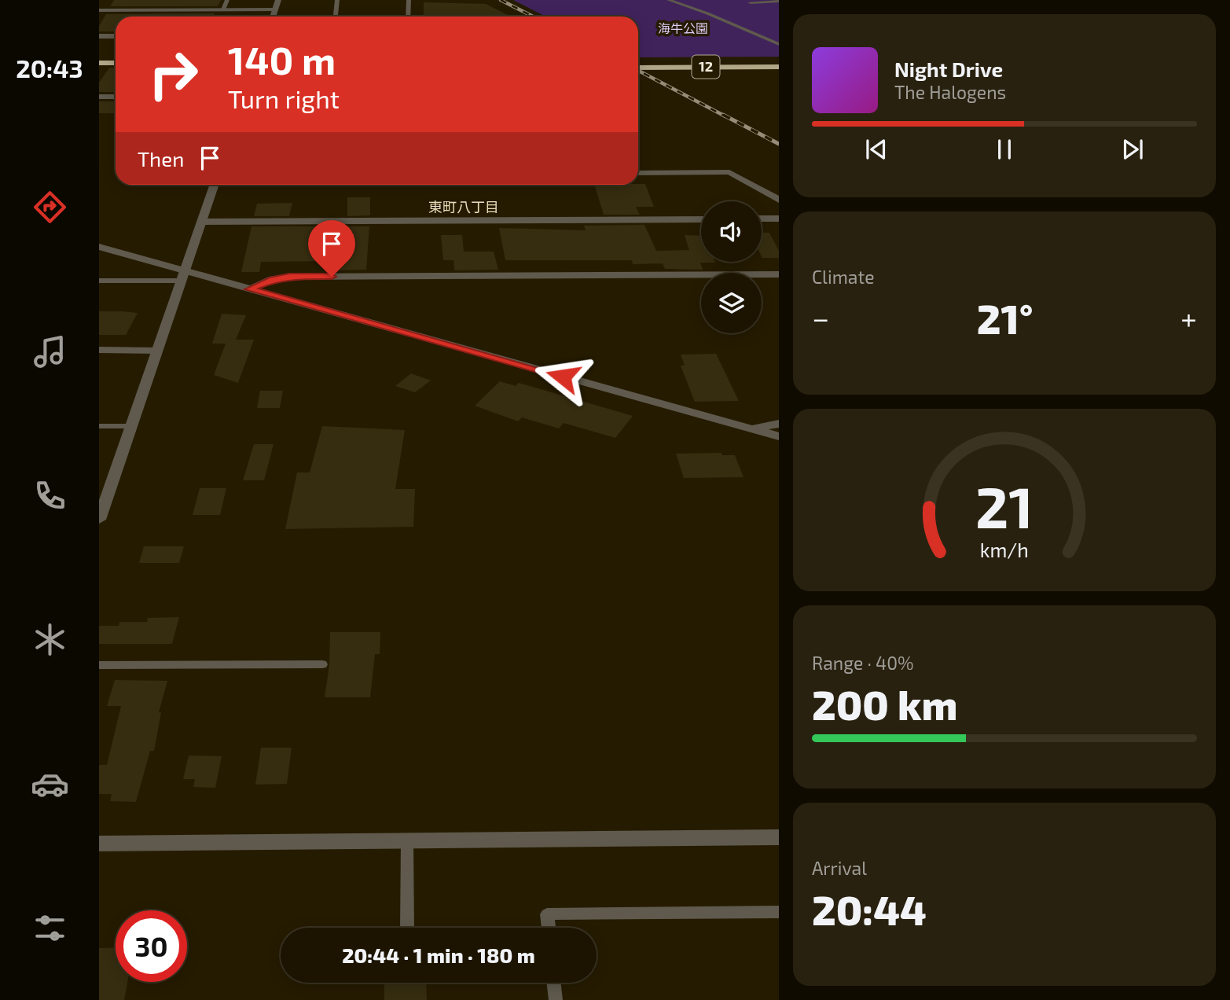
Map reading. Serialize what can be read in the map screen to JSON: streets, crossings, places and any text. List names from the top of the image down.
{
  "streets": {
    "highway": ["12"]
  },
  "districts": ["東町八丁目"],
  "parks": ["海牛公園"],
  "page": {
    "tabs": "20:43",
    "turn": ["140 m", "Turn right"],
    "song": ["Night Drive", "The Halogens"],
    "then": "Then",
    "tile": [
      "Climate",
      ["Range · 40%", "200 km"],
      ["Arrival", "20:44"]
    ],
    "heat": ["−", "21°", "+"],
    "limit": "30",
    "trip": "20:44 · 1 min · 180 m",
    "gauge": ["21", "km/h"]
  }
}
